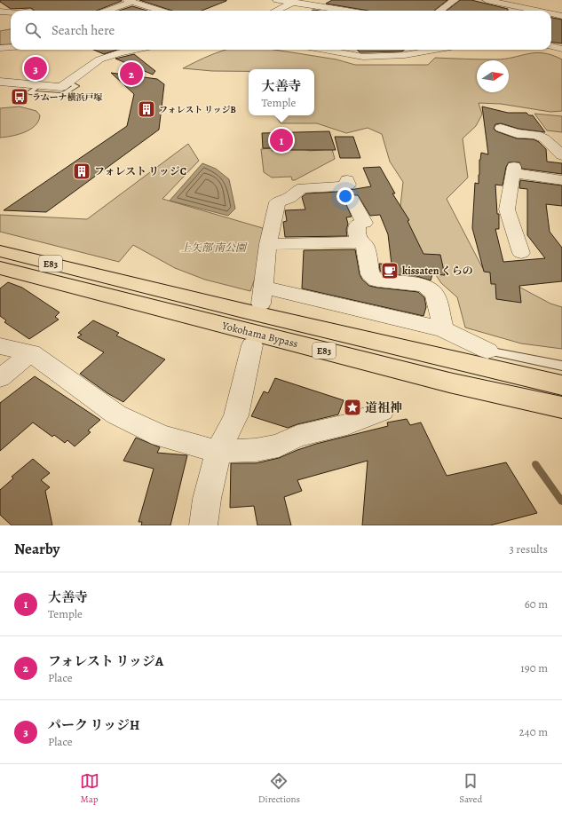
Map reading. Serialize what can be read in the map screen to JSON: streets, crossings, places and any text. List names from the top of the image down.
{
  "streets": {
    "highway": ["E83", "Yokohama Bypass"]
  },
  "parks": ["上矢部 南公園"],
  "places": {
    "bus stop": ["ラムーナ横浜戸塚"],
    "building": ["フォレスト リッジB", "フォレスト リッジC"],
    "cafe": ["kissaten くらの"],
    "place": ["道祖神"]
  },
  "north": "right",
  "page": {
    "search": "Search here",
    "pins": ["3", "2", "1"],
    "popup": ["大善寺", "Temple"],
    "heading": ["Nearby", "3 results"],
    "list": [
      {
        "mark": "1",
        "name": "大善寺",
        "note": "Temple",
        "value": "60 m"
      },
      {
        "mark": "2",
        "name": "フォレスト リッジA",
        "note": "Place",
        "value": "190 m"
      },
      {
        "mark": "3",
        "name": "パーク リッジH",
        "note": "Place",
        "value": "240 m"
      }
    ],
    "nav": ["Map", "Directions", "Saved"]
  }
}
